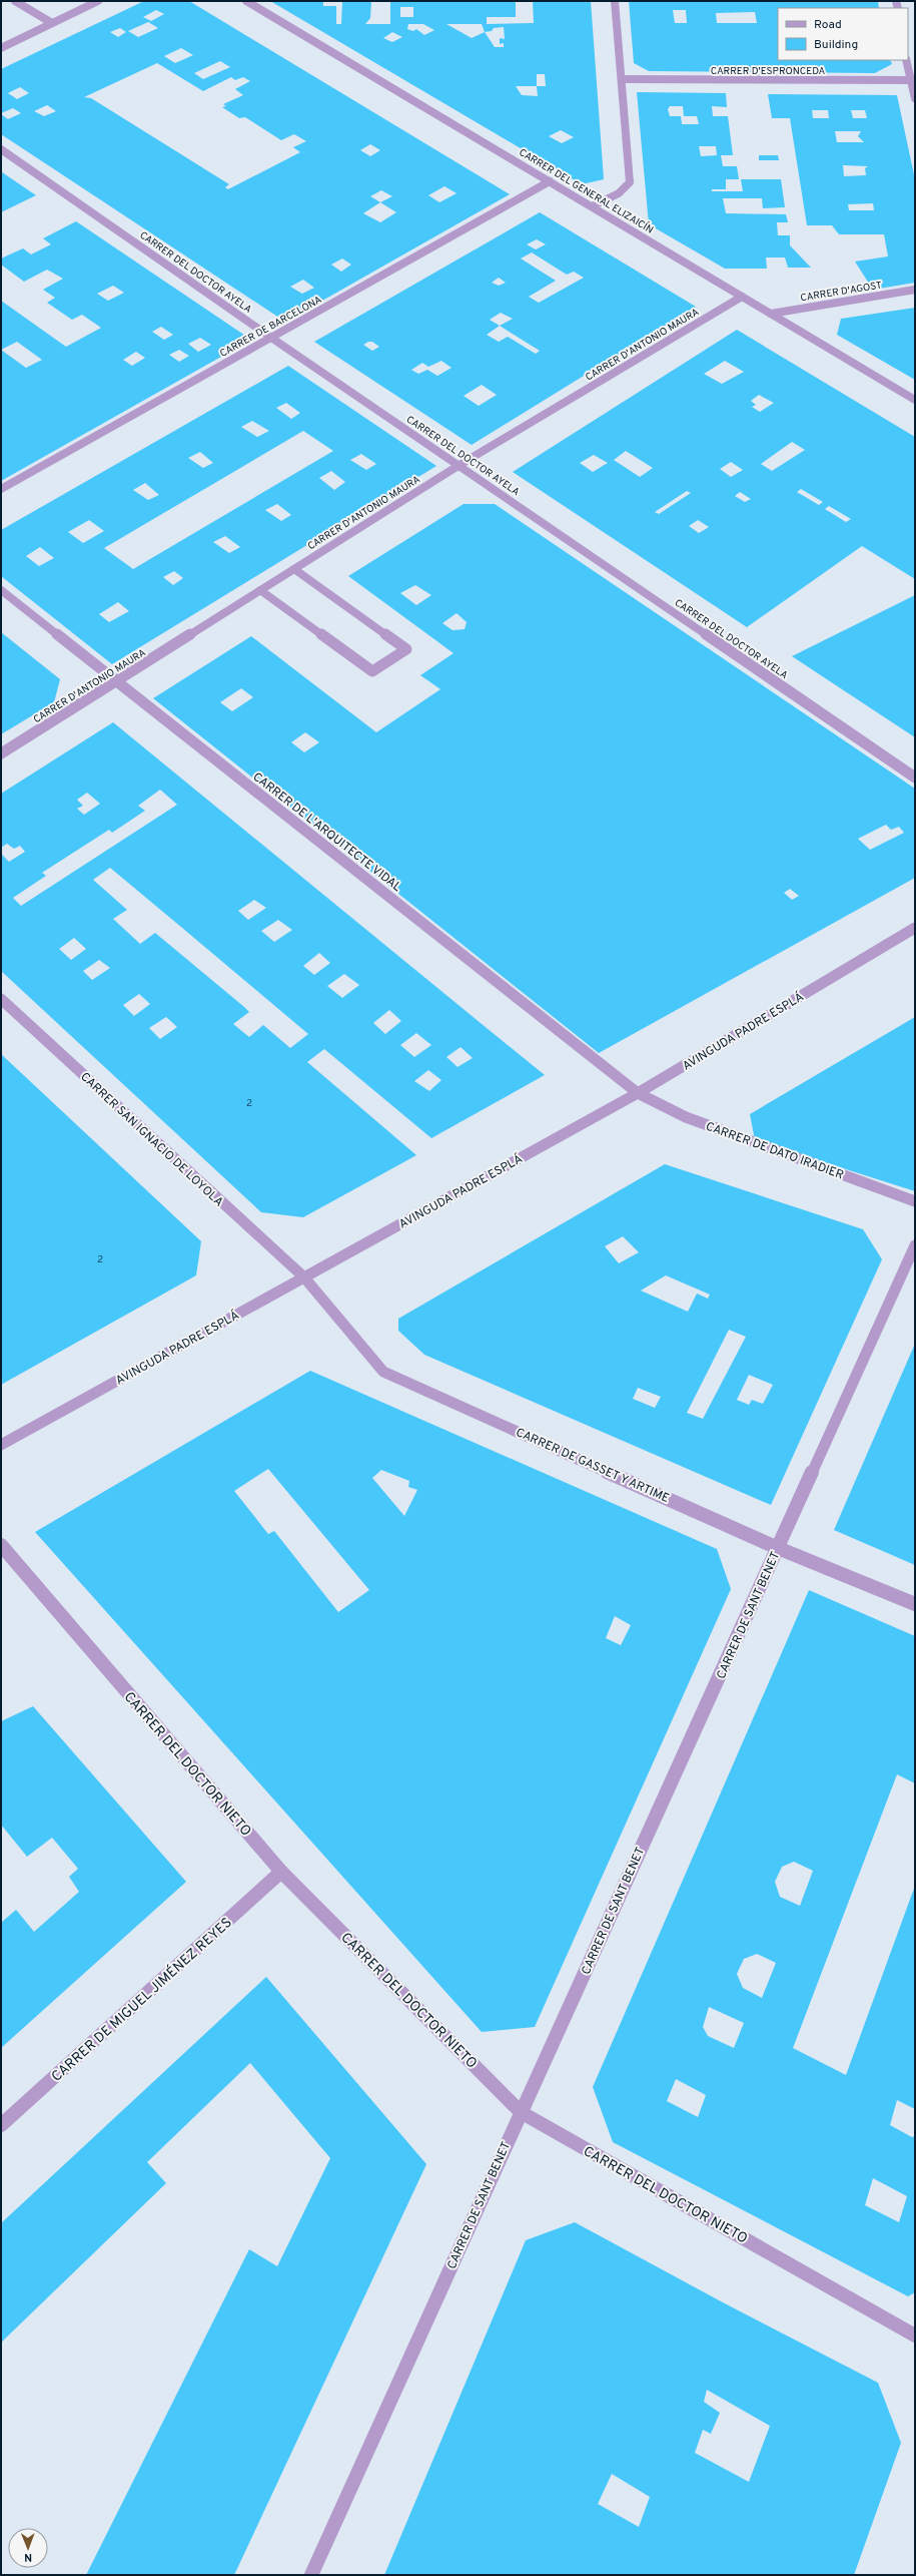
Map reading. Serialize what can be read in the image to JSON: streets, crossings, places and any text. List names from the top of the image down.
{
  "streets": {
    "street": [
      "CARRER D'ESPRONCEDA",
      "CARRER DEL GENERAL ELIZAICÍN",
      "CARRER DEL DOCTOR AYELA",
      "CARRER D'AGOST",
      "CARRER DE BARCELONA",
      "CARRER D'ANTONIO MAURA",
      "CARRER DE L'ARQUITECTE VIDAL",
      "AVINGUDA PADRE ESPLÁ",
      "CARRER SAN IGNACIO DE LOYOLA",
      "CARRER DE DATO IRADIER",
      "CARRER DE GASSET Y ARTIME",
      "CARRER DE SANT BENET",
      "CARRER DEL DOCTOR NIETO",
      "CARRER DE MIGUEL JIMÉNEZ REYES"
    ]
  },
  "crossings": [
    ["CARRER DEL GENERAL ELIZAICÍN", "CARRER D'AGOST"],
    ["CARRER DEL GENERAL ELIZAICÍN", "CARRER DE BARCELONA"],
    ["CARRER DEL GENERAL ELIZAICÍN", "CARRER D'ANTONIO MAURA"],
    ["CARRER DEL DOCTOR AYELA", "CARRER DE BARCELONA"],
    ["CARRER DEL DOCTOR AYELA", "CARRER D'ANTONIO MAURA"],
    ["CARRER D'ANTONIO MAURA", "CARRER DE L'ARQUITECTE VIDAL"],
    ["CARRER DE L'ARQUITECTE VIDAL", "AVINGUDA PADRE ESPLÁ"],
    ["CARRER DE L'ARQUITECTE VIDAL", "CARRER DE DATO IRADIER"],
    ["AVINGUDA PADRE ESPLÁ", "CARRER SAN IGNACIO DE LOYOLA"],
    ["AVINGUDA PADRE ESPLÁ", "CARRER DE DATO IRADIER"],
    ["AVINGUDA PADRE ESPLÁ", "CARRER DE GASSET Y ARTIME"],
    ["CARRER SAN IGNACIO DE LOYOLA", "CARRER DE GASSET Y ARTIME"],
    ["CARRER DE GASSET Y ARTIME", "CARRER DE SANT BENET"],
    ["CARRER DE SANT BENET", "CARRER DEL DOCTOR NIETO"],
    ["CARRER DEL DOCTOR NIETO", "CARRER DE MIGUEL JIMÉNEZ REYES"]
  ],
  "house_numbers": ["2", "2"],
  "legend": ["Road", "Building"],
  "north": "bottom"
}
